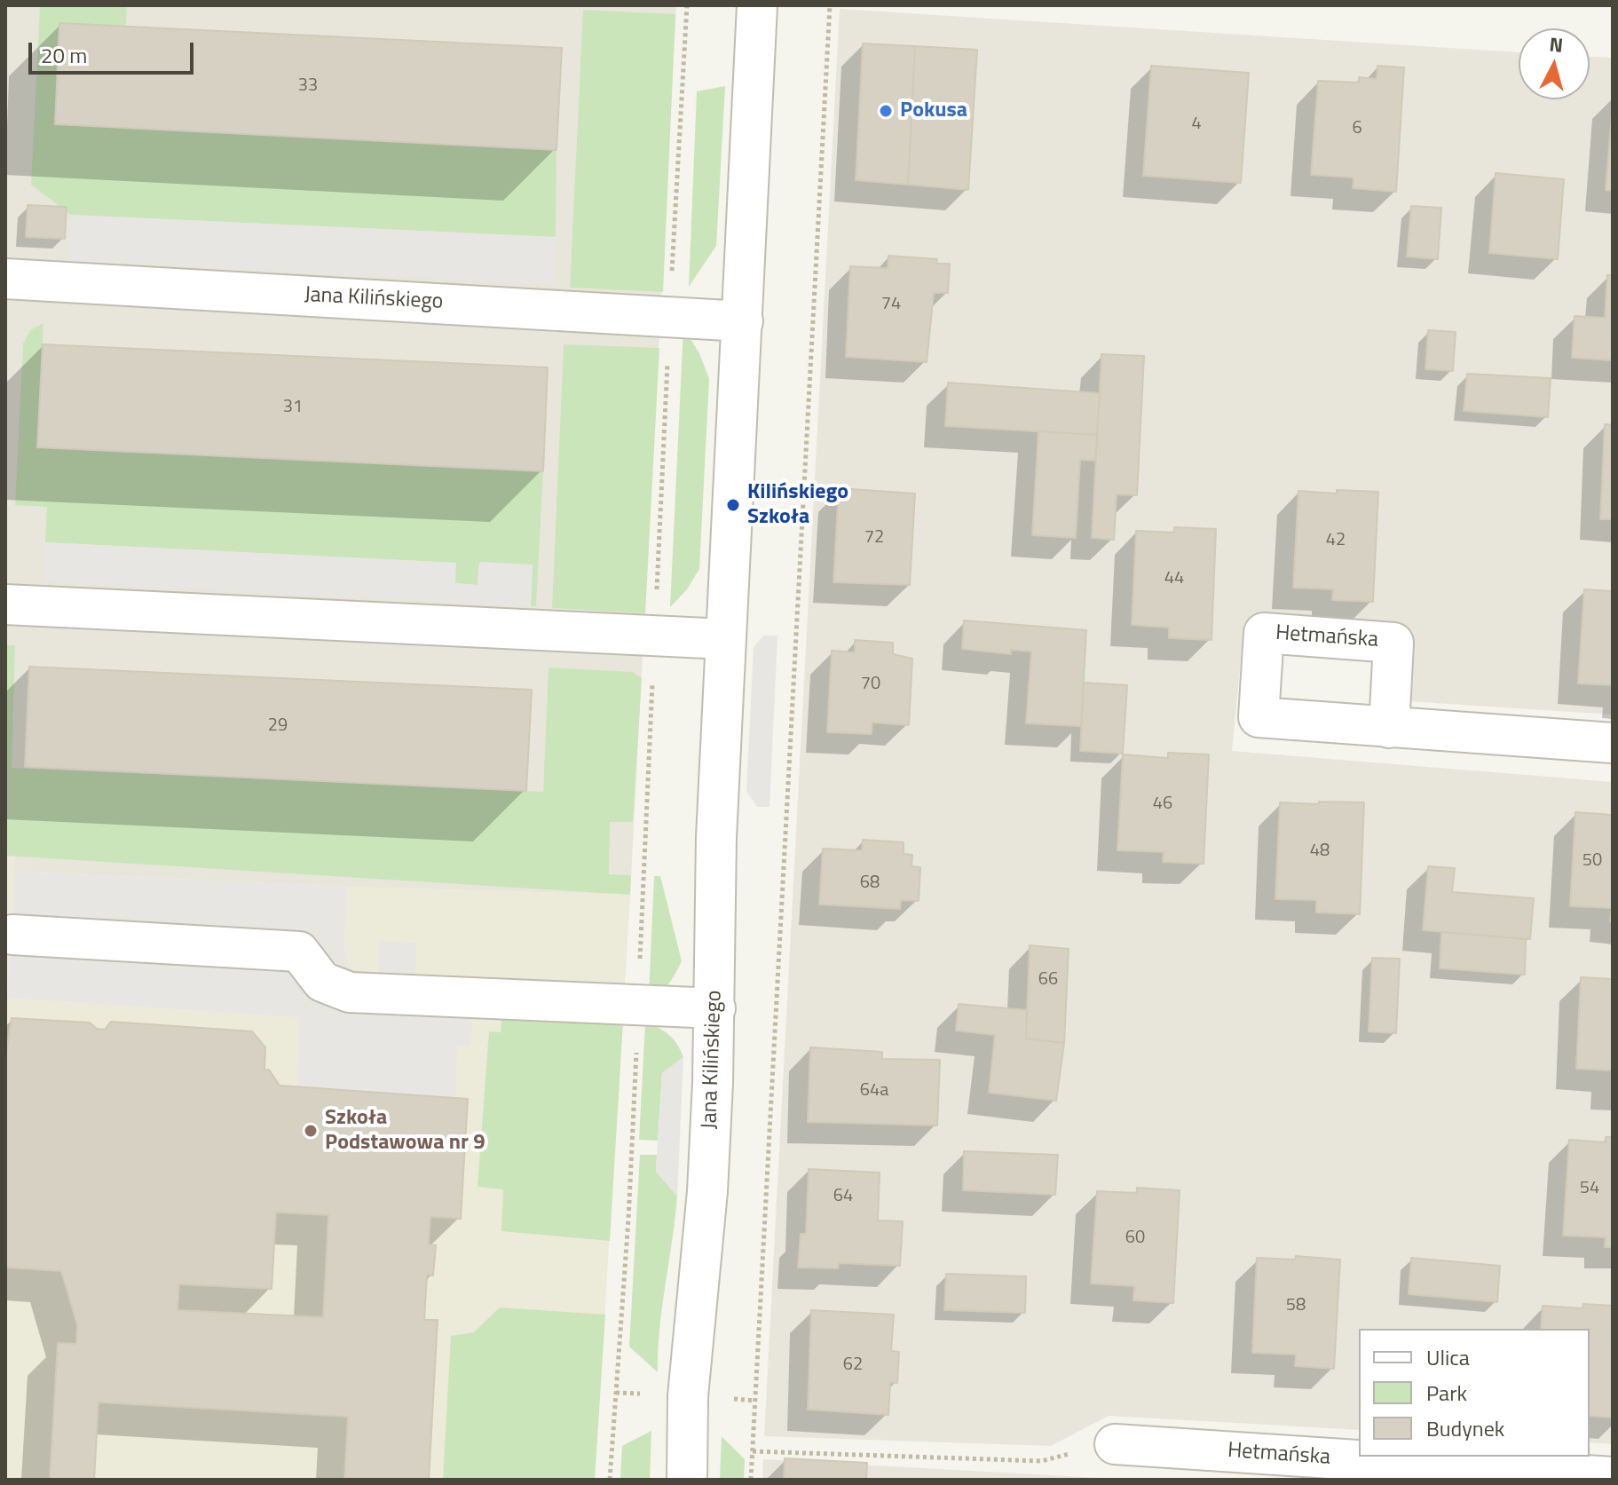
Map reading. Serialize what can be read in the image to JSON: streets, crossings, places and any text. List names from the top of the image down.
{
  "streets": {
    "street": ["Jana Kilińskiego", "Hetmańska"]
  },
  "places": ["Pokusa", "Kilińskiego Szkoła", "Szkoła Podstawowa nr 9"],
  "house_numbers": [
    "33",
    "4",
    "6",
    "74",
    "31",
    "72",
    "42",
    "44",
    "70",
    "29",
    "46",
    "48",
    "50",
    "68",
    "66",
    "64a",
    "54",
    "64",
    "60",
    "58",
    "62"
  ],
  "legend": ["Ulica", "Park", "Budynek"],
  "scale_bar": "20 m",
  "north": "top"
}
